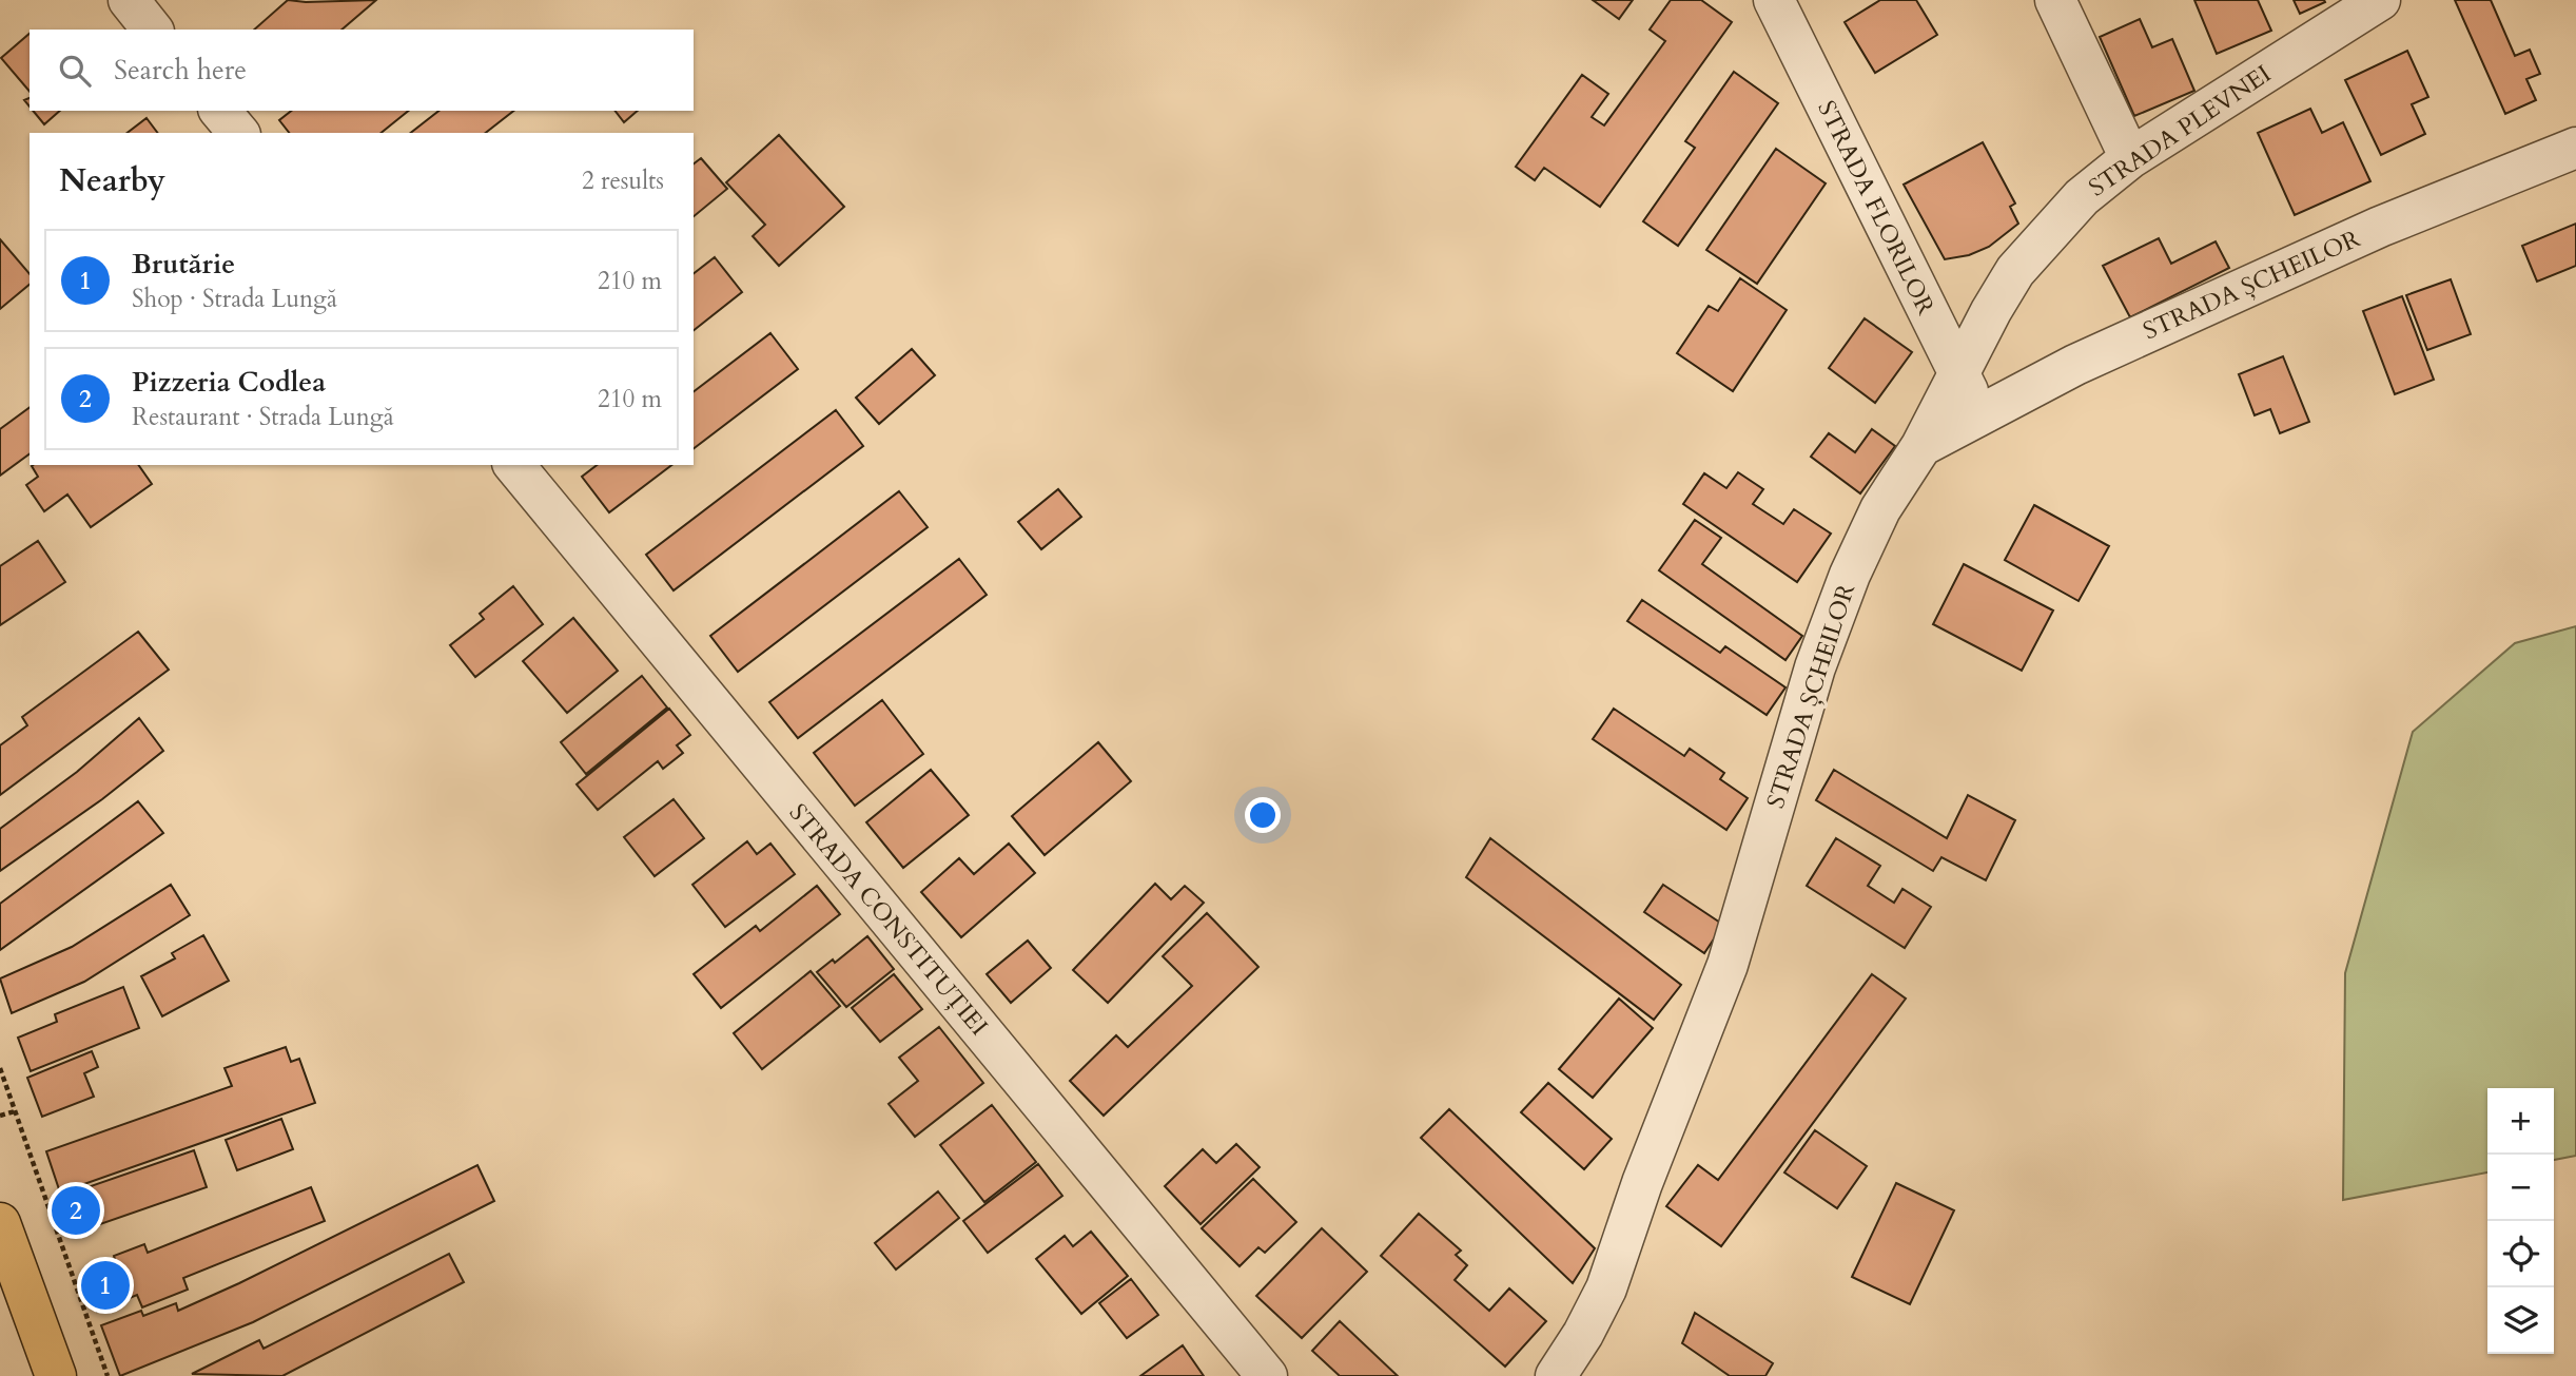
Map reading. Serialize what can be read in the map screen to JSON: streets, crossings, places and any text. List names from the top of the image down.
{
  "streets": {
    "street": [
      "STRADA PLEVNEI",
      "STRADA FLORILOR",
      "STRADA ȘCHEILOR",
      "STRADA CONSTITUȚIEI"
    ]
  },
  "crossings": [
    ["STRADA PLEVNEI", "STRADA FLORILOR"],
    ["STRADA PLEVNEI", "STRADA ȘCHEILOR"],
    ["STRADA FLORILOR", "STRADA ȘCHEILOR"]
  ],
  "page": {
    "search": "Search here",
    "heading": ["Nearby", "2 results"],
    "list": [
      {
        "mark": "1",
        "name": "Brutărie",
        "note": "Shop · Strada Lungă",
        "value": "210 m"
      },
      {
        "mark": "2",
        "name": "Pizzeria Codlea",
        "note": "Restaurant · Strada Lungă",
        "value": "210 m"
      }
    ],
    "map_buttons": ["+", "−"],
    "pins": ["2", "1"]
  }
}
